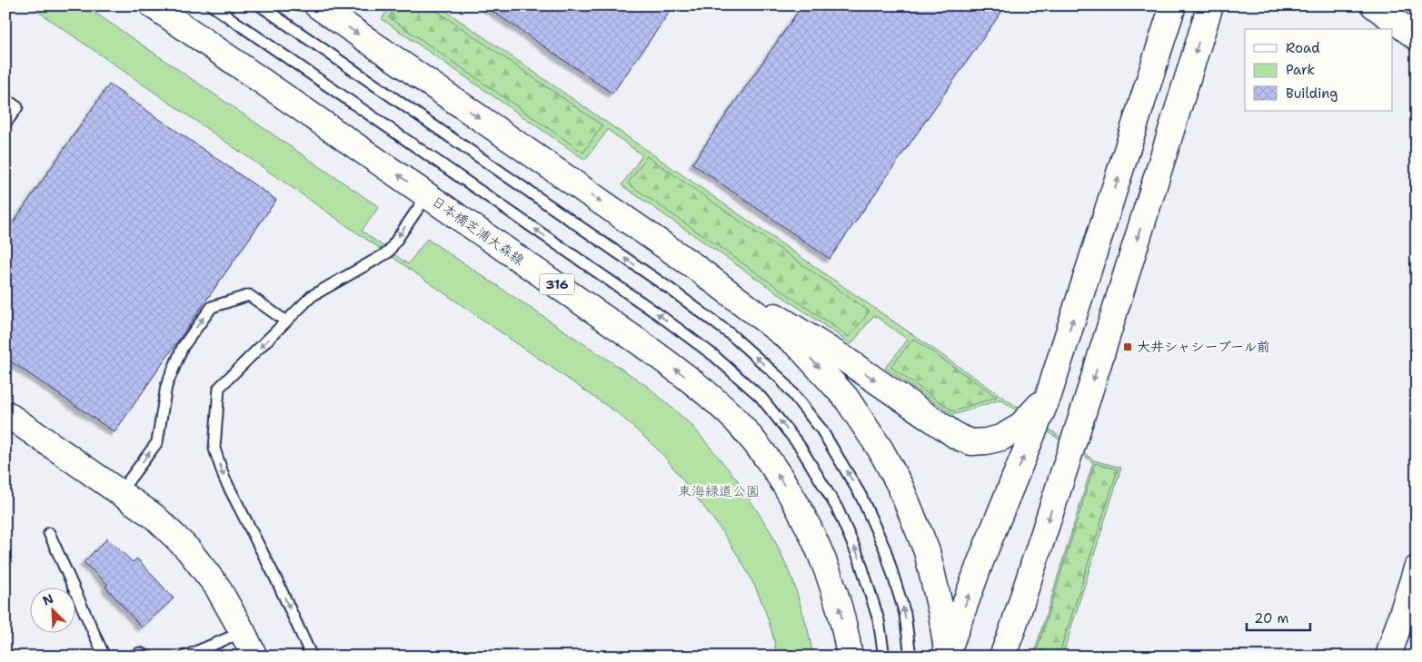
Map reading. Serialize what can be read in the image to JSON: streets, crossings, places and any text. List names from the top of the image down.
{
  "streets": {
    "street": ["日本橋芝浦大森線", "316"]
  },
  "parks": ["東海緑道公園"],
  "places": {
    "transit": ["大井シャシープール前"]
  },
  "legend": ["Road", "Park", "Building"],
  "scale_bar": "20 m",
  "north": "top left"
}
